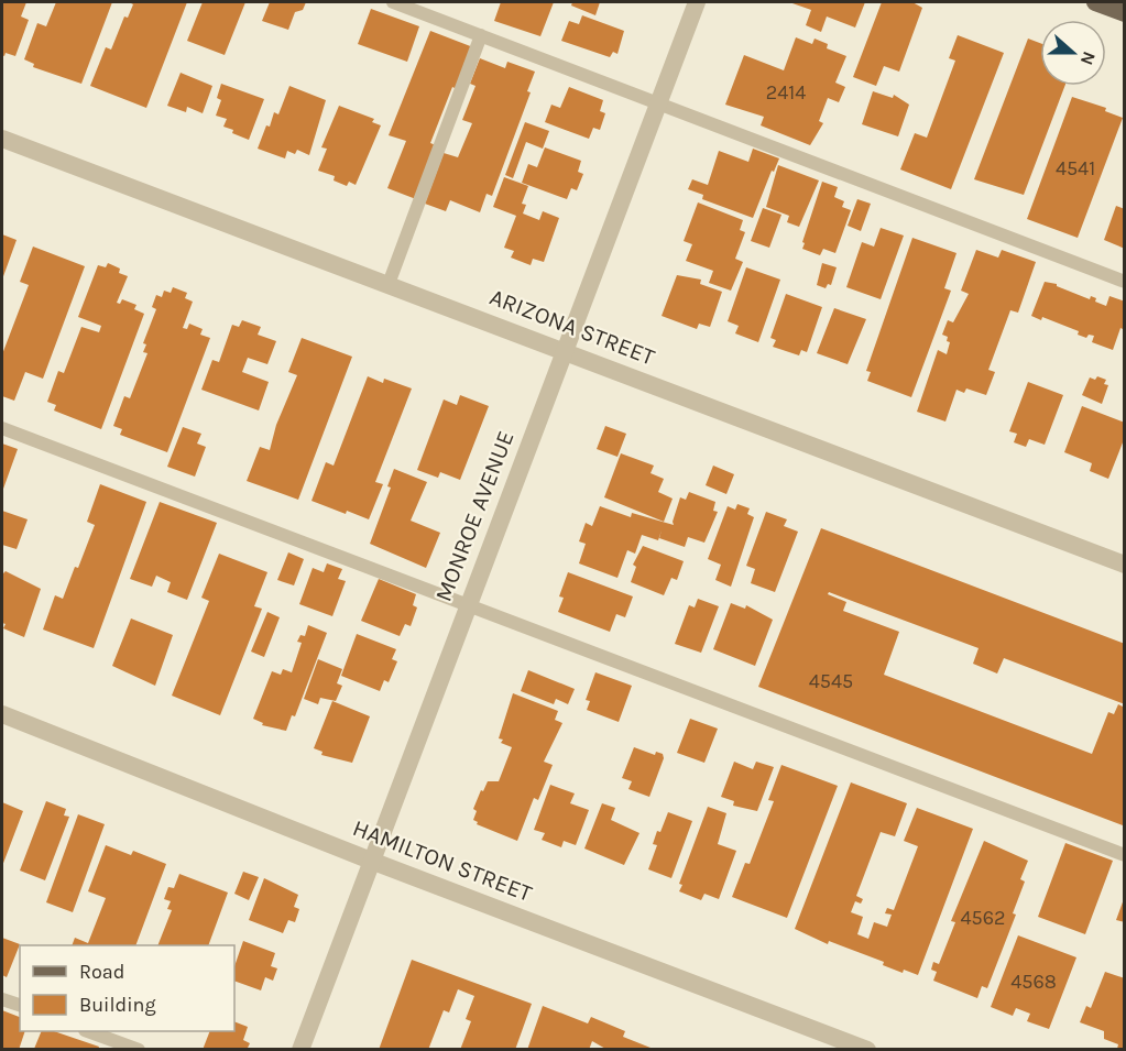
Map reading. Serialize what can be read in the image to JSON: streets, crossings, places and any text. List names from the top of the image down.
{
  "streets": {
    "street": ["ARIZONA STREET", "MONROE AVENUE", "HAMILTON STREET"]
  },
  "crossings": [
    ["ARIZONA STREET", "MONROE AVENUE"],
    ["MONROE AVENUE", "HAMILTON STREET"]
  ],
  "house_numbers": [
    "2414",
    "4541",
    "4545",
    "4562",
    "4568"
  ],
  "legend": ["Road", "Building"],
  "north": "right"
}
